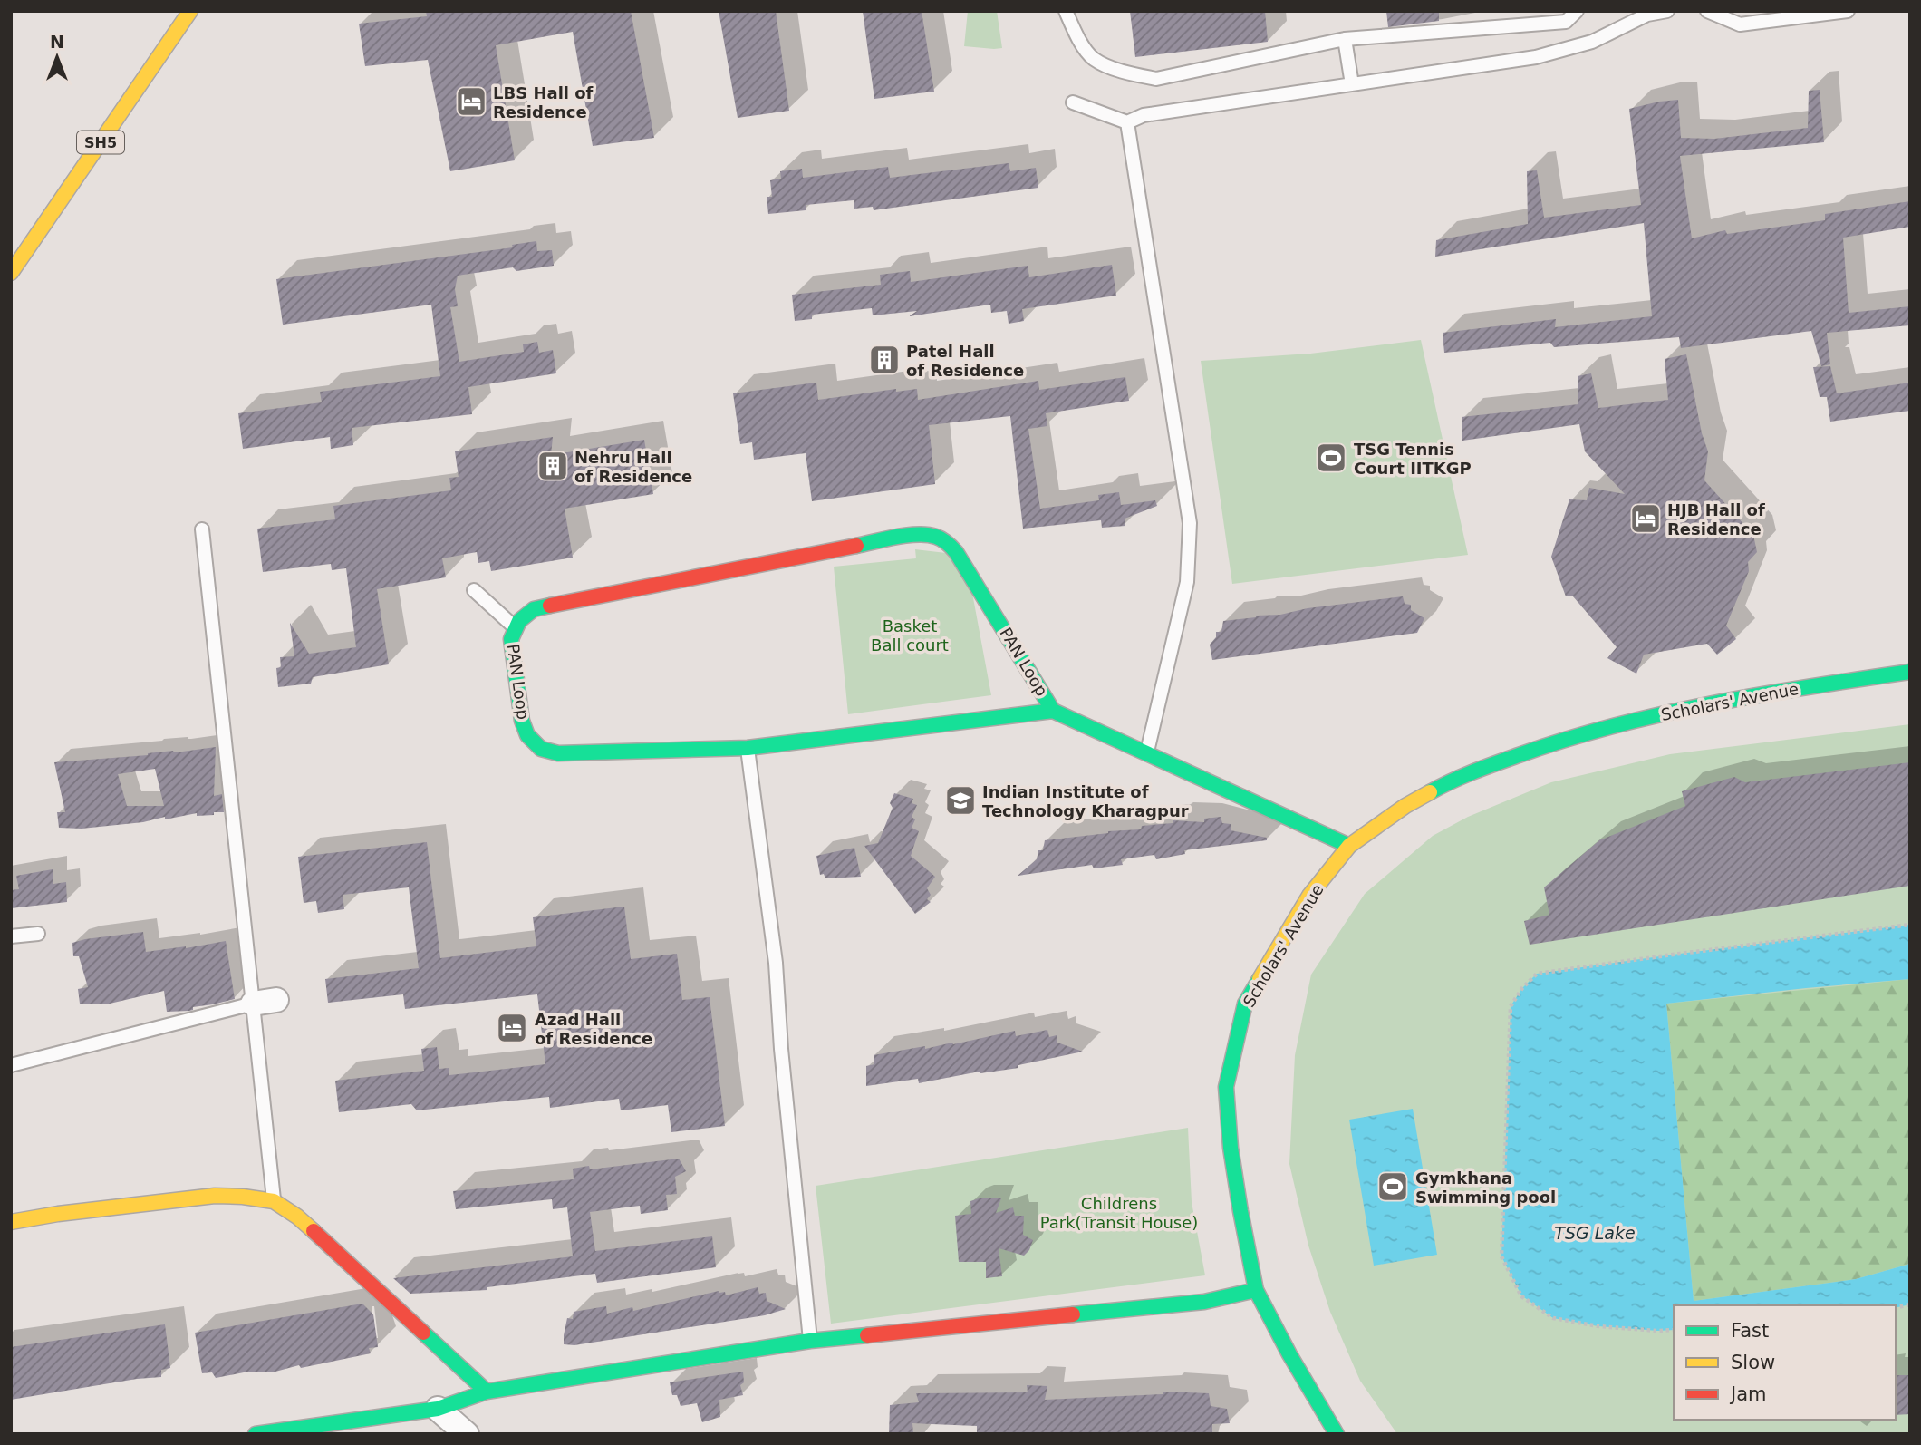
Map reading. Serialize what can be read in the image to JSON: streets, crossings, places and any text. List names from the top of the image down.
{
  "streets": {
    "street": ["SH5", "PAN Loop", "Scholars' Avenue"]
  },
  "crossings": [
    ["PAN Loop", "Scholars' Avenue"]
  ],
  "water": ["TSG Lake"],
  "parks": ["Basket Ball court", "Childrens Park(Transit House)"],
  "places": {
    "hotel": ["LBS Hall of Residence", "HJB Hall of Residence", "Azad Hall of Residence"],
    "building": ["Patel Hall of Residence", "Nehru Hall of Residence"],
    "sports": ["TSG Tennis Court IITKGP", "Gymkhana Swimming pool"],
    "school or university": ["Indian Institute of Technology Kharagpur"]
  },
  "legend": ["Fast", "Slow", "Jam"],
  "north": "top"
}
